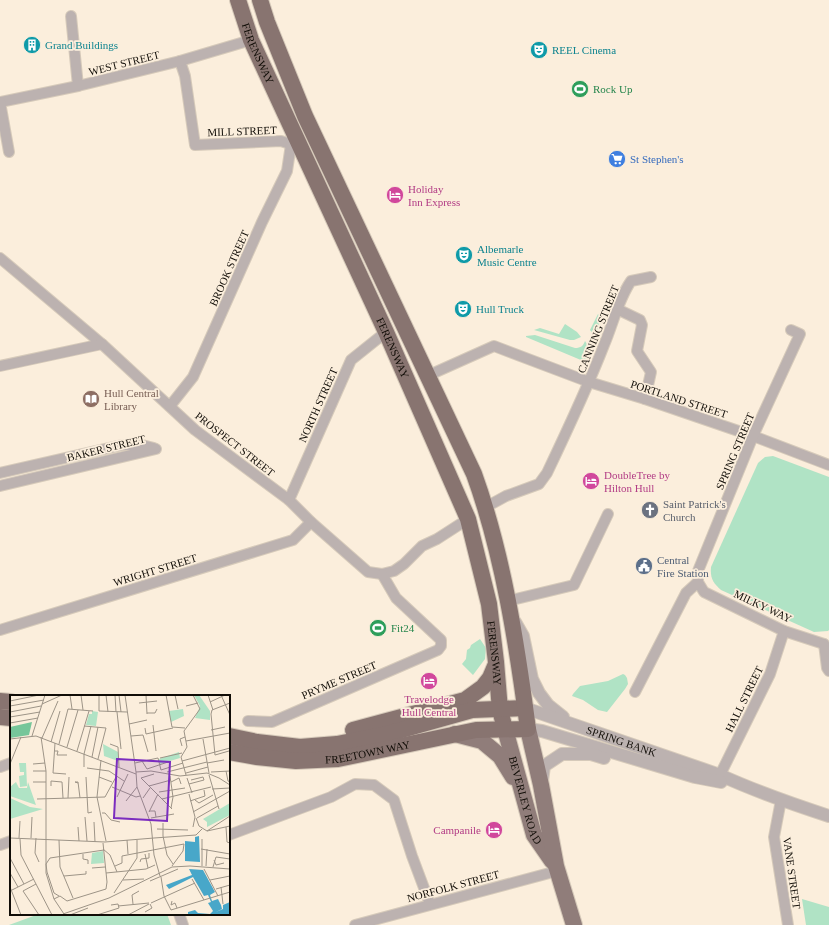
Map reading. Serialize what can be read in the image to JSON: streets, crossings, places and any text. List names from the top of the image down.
{
  "streets": {
    "highway": ["FERENSWAY", "SPRING BANK", "FREETOWN WAY"],
    "main road": ["BEVERLEY ROAD"],
    "street": [
      "WEST STREET",
      "MILL STREET",
      "BROOK STREET",
      "CANNING STREET",
      "PORTLAND STREET",
      "NORTH STREET",
      "PROSPECT STREET",
      "BAKER STREET",
      "SPRING STREET",
      "WRIGHT STREET",
      "MILKY WAY",
      "PRYME STREET",
      "HALL STREET",
      "VANE STREET",
      "NORFOLK STREET"
    ]
  },
  "crossings": [
    ["FERENSWAY", "WEST STREET"],
    ["FERENSWAY", "MILL STREET"],
    ["FERENSWAY", "BROOK STREET"],
    ["FERENSWAY", "CANNING STREET"],
    ["FERENSWAY", "PORTLAND STREET"],
    ["FERENSWAY", "NORTH STREET"],
    ["FERENSWAY", "SPRING BANK"],
    ["FERENSWAY", "FREETOWN WAY"],
    ["FERENSWAY", "BEVERLEY ROAD"],
    ["WEST STREET", "MILL STREET"],
    ["MILL STREET", "BROOK STREET"],
    ["BROOK STREET", "PROSPECT STREET"],
    ["CANNING STREET", "PORTLAND STREET"],
    ["PORTLAND STREET", "SPRING STREET"],
    ["NORTH STREET", "PROSPECT STREET"],
    ["PROSPECT STREET", "WRIGHT STREET"],
    ["PROSPECT STREET", "PRYME STREET"],
    ["SPRING STREET", "MILKY WAY"],
    ["MILKY WAY", "HALL STREET"],
    ["HALL STREET", "SPRING BANK"],
    ["SPRING BANK", "FREETOWN WAY"],
    ["SPRING BANK", "BEVERLEY ROAD"],
    ["SPRING BANK", "VANE STREET"],
    ["FREETOWN WAY", "BEVERLEY ROAD"],
    ["BEVERLEY ROAD", "NORFOLK STREET"]
  ],
  "places": {
    "building": ["Grand Buildings"],
    "theatre": ["REEL Cinema", "Albemarle Music Centre", "Hull Truck"],
    "sports": ["Rock Up", "Fit24"],
    "supermarket": ["St Stephen's"],
    "hotel": [
      "Holiday Inn Express",
      "DoubleTree by Hilton Hull",
      "Travelodge Hull Central",
      "Campanile"
    ],
    "library": ["Hull Central Library"],
    "church": ["Saint Patrick's Church"],
    "public building": ["Central Fire Station"]
  }
}
